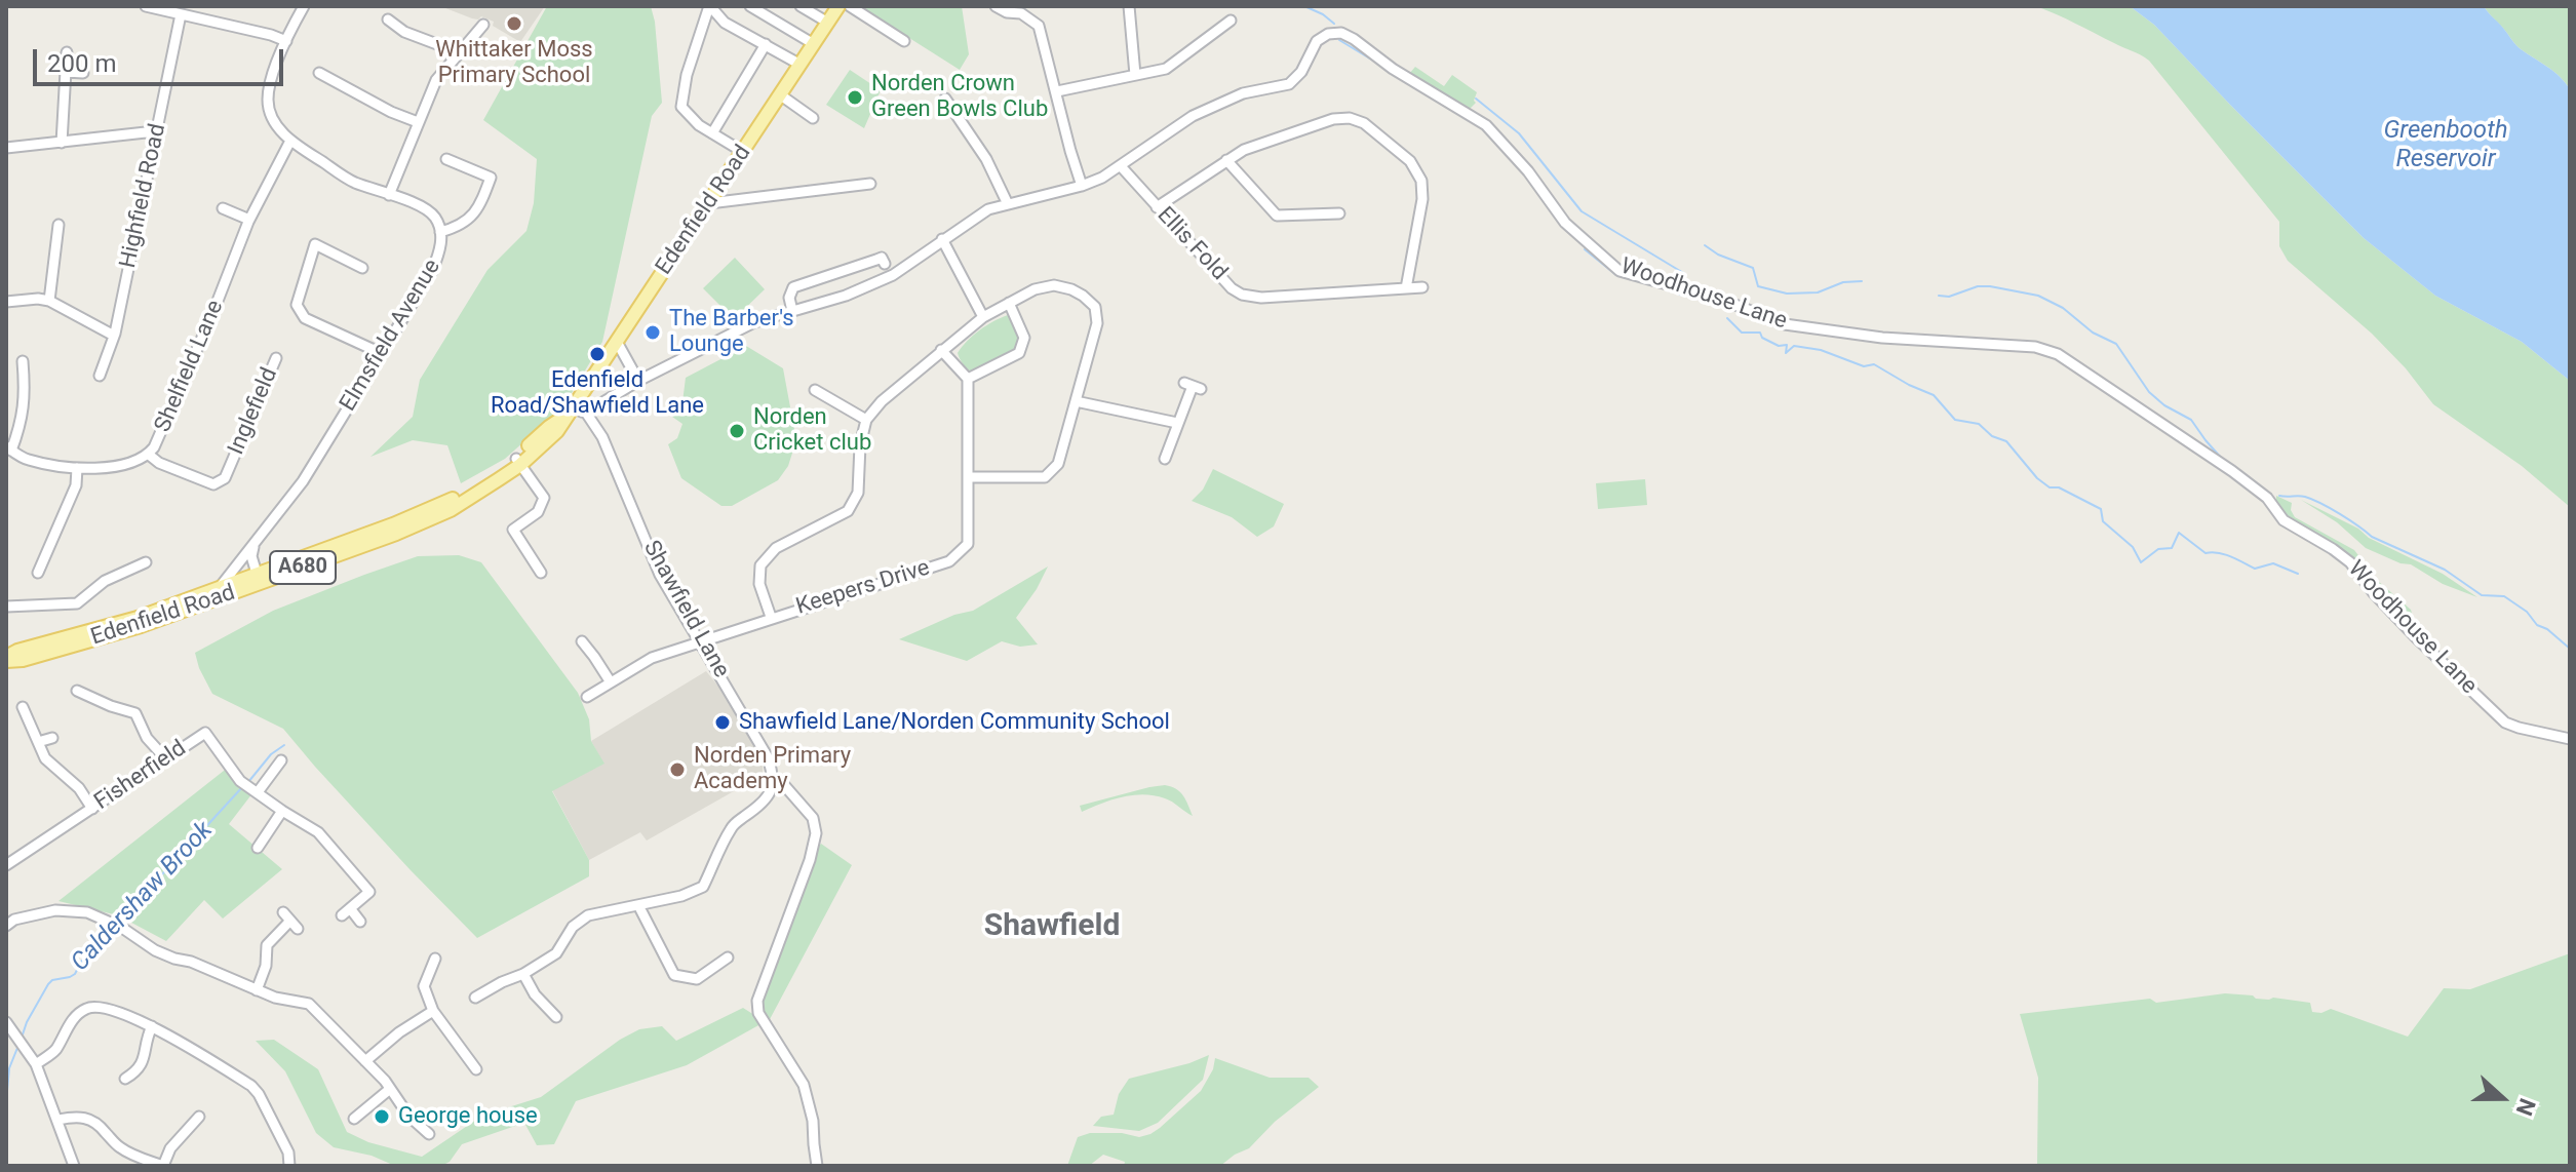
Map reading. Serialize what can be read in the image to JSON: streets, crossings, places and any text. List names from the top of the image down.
{
  "streets": {
    "main road": ["Edenfield Road", "A680"],
    "street": [
      "Highfield Road",
      "Ellis Fold",
      "Woodhouse Lane",
      "Elmsfield Avenue",
      "Shelfield Lane",
      "Inglefield",
      "Keepers Drive",
      "Shawfield Lane",
      "Fisherfield"
    ]
  },
  "crossings": [
    ["Edenfield Road", "Elmsfield Avenue"],
    ["Ellis Fold", "Woodhouse Lane"],
    ["Woodhouse Lane", "Shawfield Lane"],
    ["Elmsfield Avenue", "Shelfield Lane"],
    ["Shelfield Lane", "Inglefield"],
    ["Keepers Drive", "Shawfield Lane"]
  ],
  "districts": ["Shawfield"],
  "water": ["Greenbooth Reservoir", "Caldershaw Brook"],
  "places": [
    "Whittaker Moss Primary School",
    "Norden Crown Green Bowls Club",
    "The Barber's Lounge",
    "Edenfield Road/Shawfield Lane",
    "Norden Cricket club",
    "Shawfield Lane/Norden Community School",
    "Norden Primary Academy",
    "George house"
  ],
  "scale_bar": "200 m",
  "north": "right"
}
